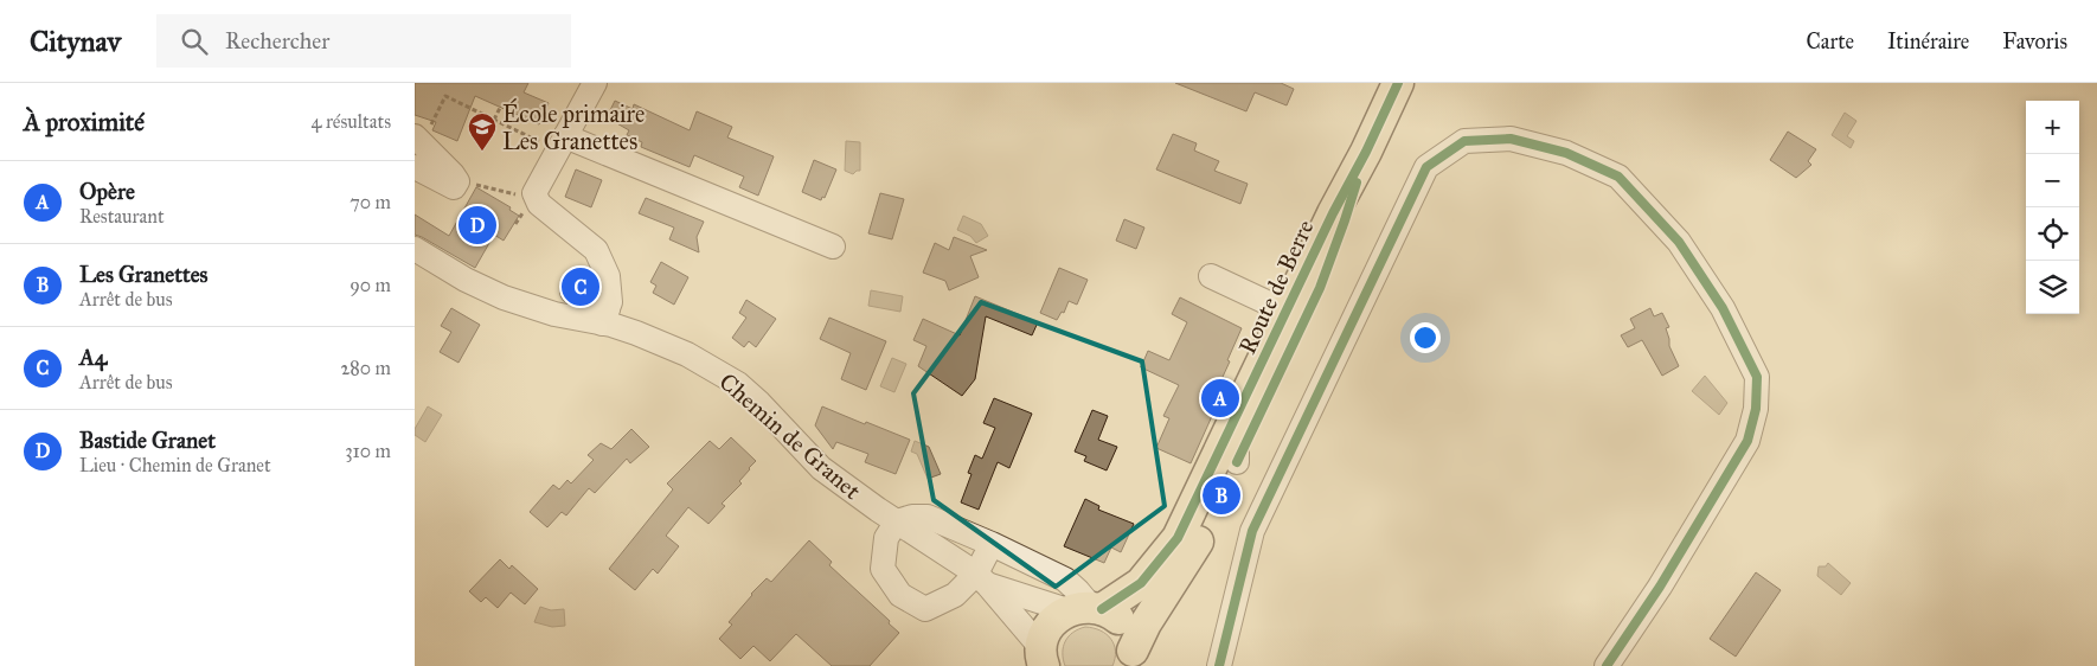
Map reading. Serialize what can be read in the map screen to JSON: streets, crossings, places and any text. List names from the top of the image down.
{
  "streets": {
    "main road": ["Route de Berre"],
    "street": ["Chemin de Granet"]
  },
  "crossings": [
    ["Route de Berre", "Chemin de Granet"]
  ],
  "places": {
    "school or university": ["École primaire Les Granettes"]
  },
  "page": {
    "header": "Citynav",
    "search": "Rechercher",
    "nav": ["Carte", "Itinéraire", "Favoris"],
    "heading": ["À proximité", "4 résultats"],
    "map_buttons": ["+", "−"],
    "list": [
      {
        "mark": "A",
        "name": "Opère",
        "note": "Restaurant",
        "value": "70 m"
      },
      {
        "mark": "B",
        "name": "Les Granettes",
        "note": "Arrêt de bus",
        "value": "90 m"
      },
      {
        "mark": "C",
        "name": "A4",
        "note": "Arrêt de bus",
        "value": "280 m"
      },
      {
        "mark": "D",
        "name": "Bastide Granet",
        "note": "Lieu · Chemin de Granet",
        "value": "310 m"
      }
    ],
    "pins": [
      "D",
      "C",
      "A",
      "B"
    ]
  }
}
